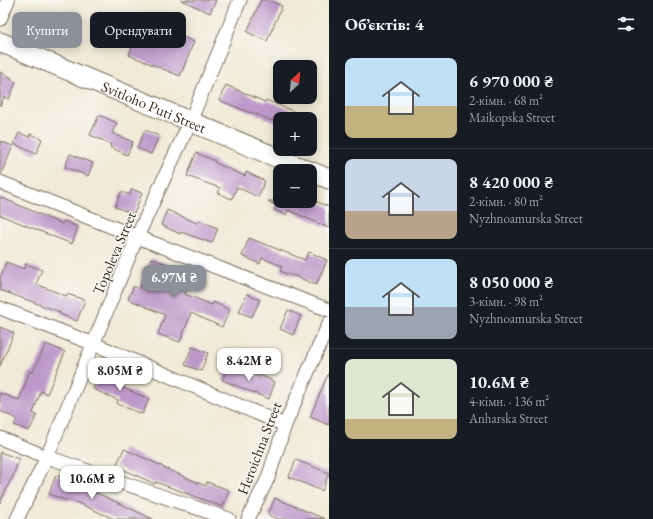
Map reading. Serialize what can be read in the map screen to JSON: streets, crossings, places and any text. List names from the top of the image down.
{
  "streets": {
    "main road": ["Svitloho Puti Street"],
    "street": ["Topoleva Street", "Heroichna Street"]
  },
  "crossings": [
    ["Svitloho Puti Street", "Topoleva Street"]
  ],
  "north": "top right",
  "page": {
    "heading": "Об’єктів: 4",
    "chip": ["Купити", "Орендувати"],
    "list": [
      {
        "name": "6 970 000 ₴",
        "note": "2-кімн. · 68 m² · Maikopska Street"
      },
      {
        "name": "8 420 000 ₴",
        "note": "2-кімн. · 80 m² · Nyzhnoamurska Street"
      },
      {
        "name": "8 050 000 ₴",
        "note": "3-кімн. · 98 m² · Nyzhnoamurska Street"
      },
      {
        "name": "10.6M ₴",
        "note": "4-кімн. · 136 m² · Anharska Street"
      }
    ],
    "map_buttons": ["+", "−"],
    "price": [
      "6.97M ₴",
      "8.42M ₴",
      "8.05M ₴",
      "10.6M ₴"
    ]
  }
}
